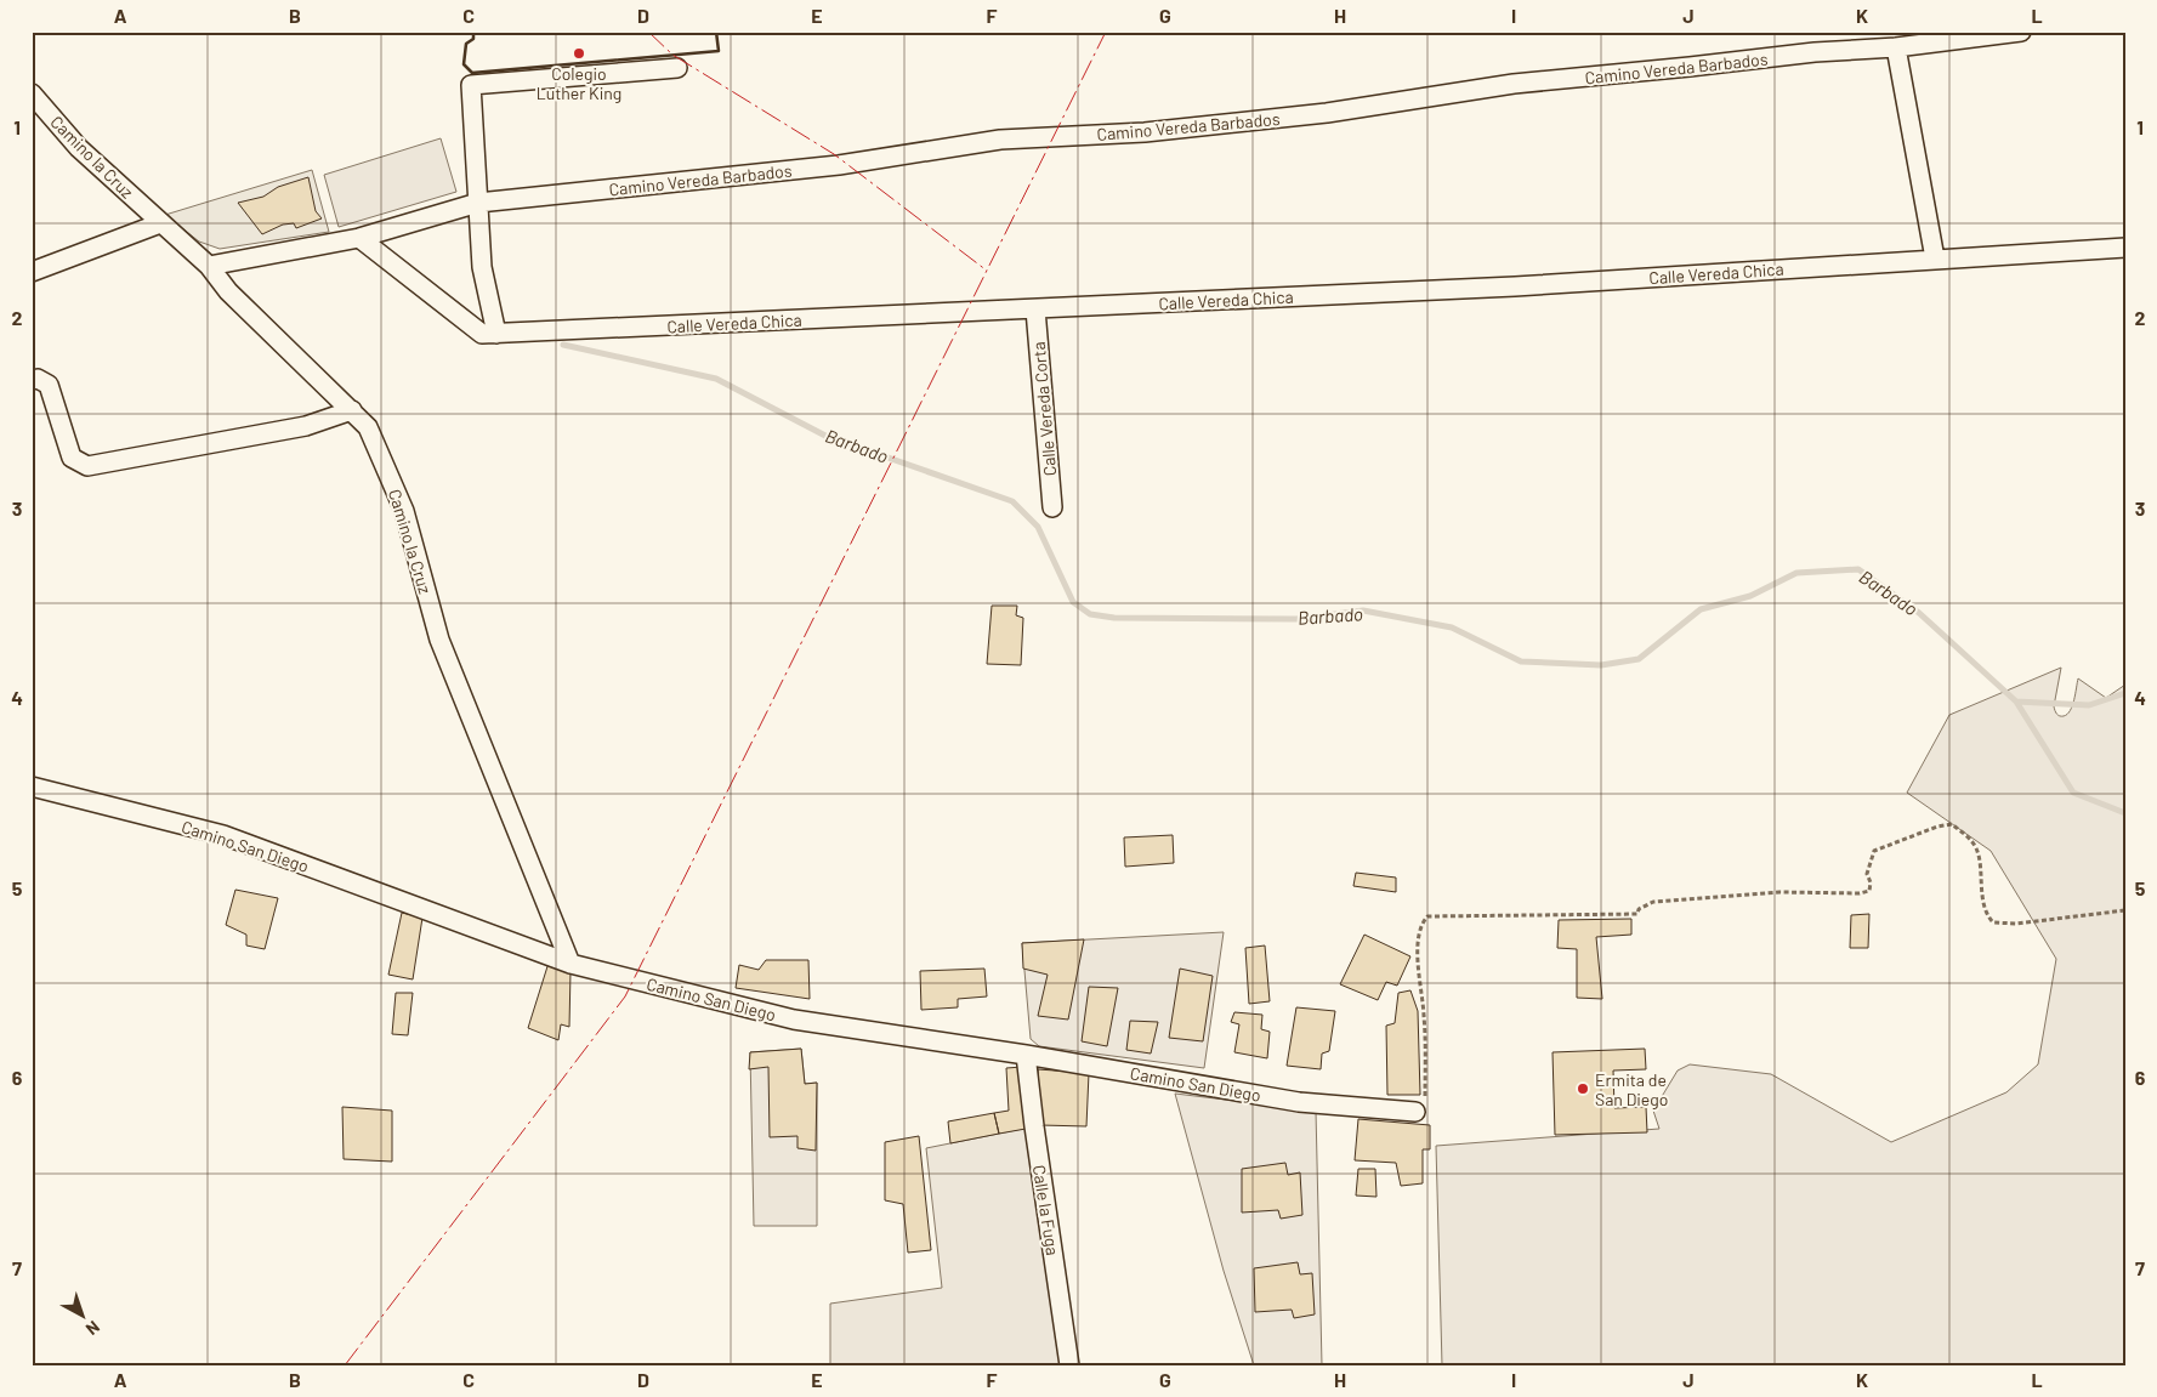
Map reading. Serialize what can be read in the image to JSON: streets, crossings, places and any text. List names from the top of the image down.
{
  "streets": {
    "street": [
      "Camino Vereda Barbados",
      "Camino la Cruz",
      "Calle Vereda Chica",
      "Calle Vereda Corta",
      "Camino San Diego",
      "Calle la Fuga"
    ]
  },
  "crossings": [
    ["Camino Vereda Barbados", "Camino la Cruz"],
    ["Camino Vereda Barbados", "Calle Vereda Chica"],
    ["Camino la Cruz", "Camino San Diego"],
    ["Calle Vereda Chica", "Calle Vereda Corta"],
    ["Camino San Diego", "Calle la Fuga"]
  ],
  "water": ["Barbado"],
  "places": ["Colegio Luther King", "Ermita de San Diego"],
  "north": "bottom right",
  "grid": {
    "columns": [
      "A",
      "B",
      "C",
      "D",
      "E",
      "F",
      "G",
      "H",
      "I",
      "J",
      "K",
      "L"
    ],
    "rows": [
      "1",
      "2",
      "3",
      "4",
      "5",
      "6",
      "7"
    ]
  }
}
